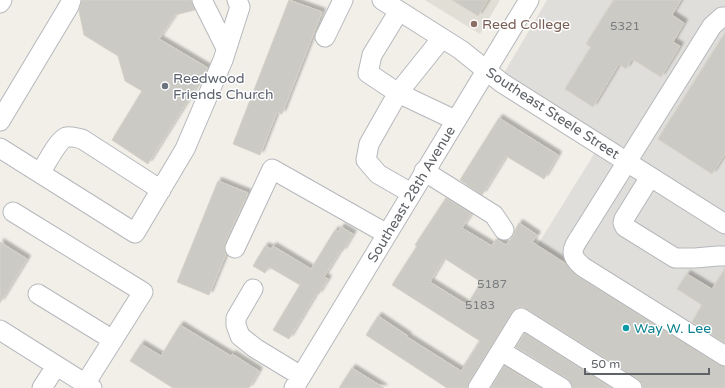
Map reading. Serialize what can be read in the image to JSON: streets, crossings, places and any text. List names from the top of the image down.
{
  "streets": {
    "street": ["Southeast Steele Street", "Southeast 28th Avenue"]
  },
  "crossings": [
    ["Southeast Steele Street", "Southeast 28th Avenue"]
  ],
  "places": ["Reed College", "Reedwood Friends Church", "Way W. Lee"],
  "house_numbers": ["5321", "5187", "5183"],
  "scale_bar": "50 m"
}
